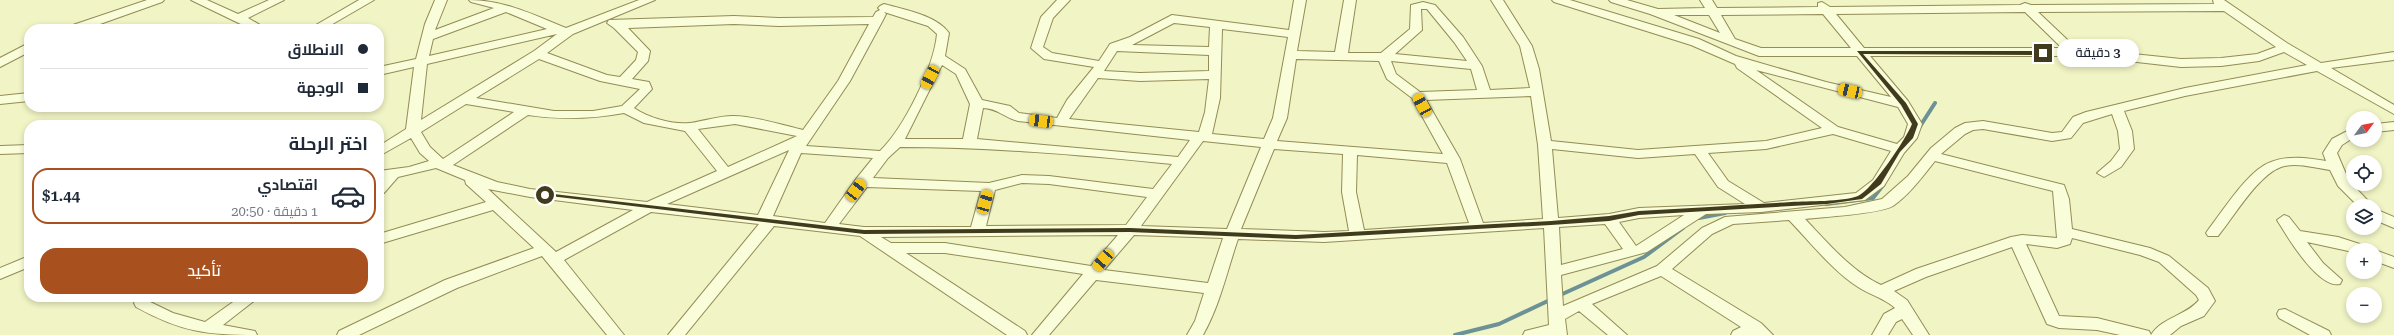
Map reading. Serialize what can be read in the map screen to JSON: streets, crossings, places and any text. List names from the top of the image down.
{
  "north": "top right",
  "page": {
    "banner": ["الانطلاق", "الوجهة"],
    "bubble": "3 دقيقة",
    "map_buttons": ["+", "−"],
    "heading": "اختر الرحلة",
    "list": [
      {
        "name": "اقتصادي",
        "note": "1 دقيقة · 20:50",
        "value": "$1.44"
      }
    ],
    "buttons": "تأكيد"
  }
}
